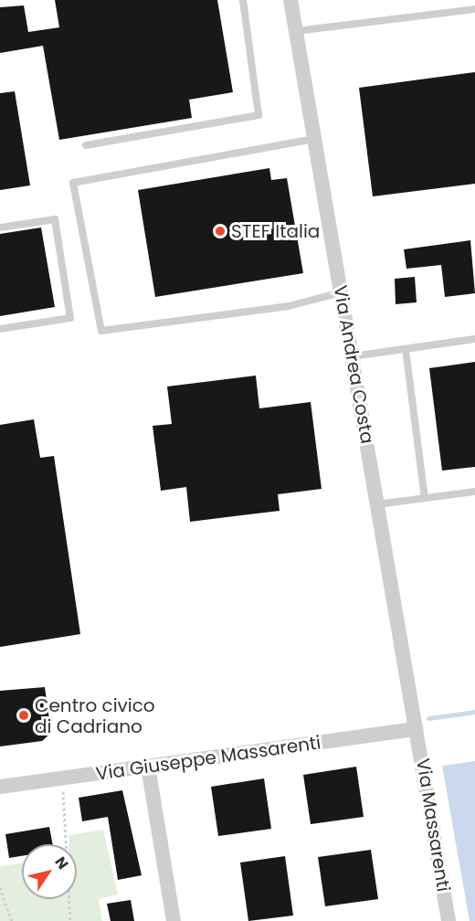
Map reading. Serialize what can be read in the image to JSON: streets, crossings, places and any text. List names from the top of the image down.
{
  "streets": {
    "street": ["Via Andrea Costa", "Via Giuseppe Massarenti", "Via Massarenti"]
  },
  "crossings": [
    ["Via Andrea Costa", "Via Giuseppe Massarenti"],
    ["Via Andrea Costa", "Via Massarenti"],
    ["Via Giuseppe Massarenti", "Via Massarenti"]
  ],
  "places": ["STEF Italia", "Centro civico di Cadriano"],
  "north": "top right"
}
